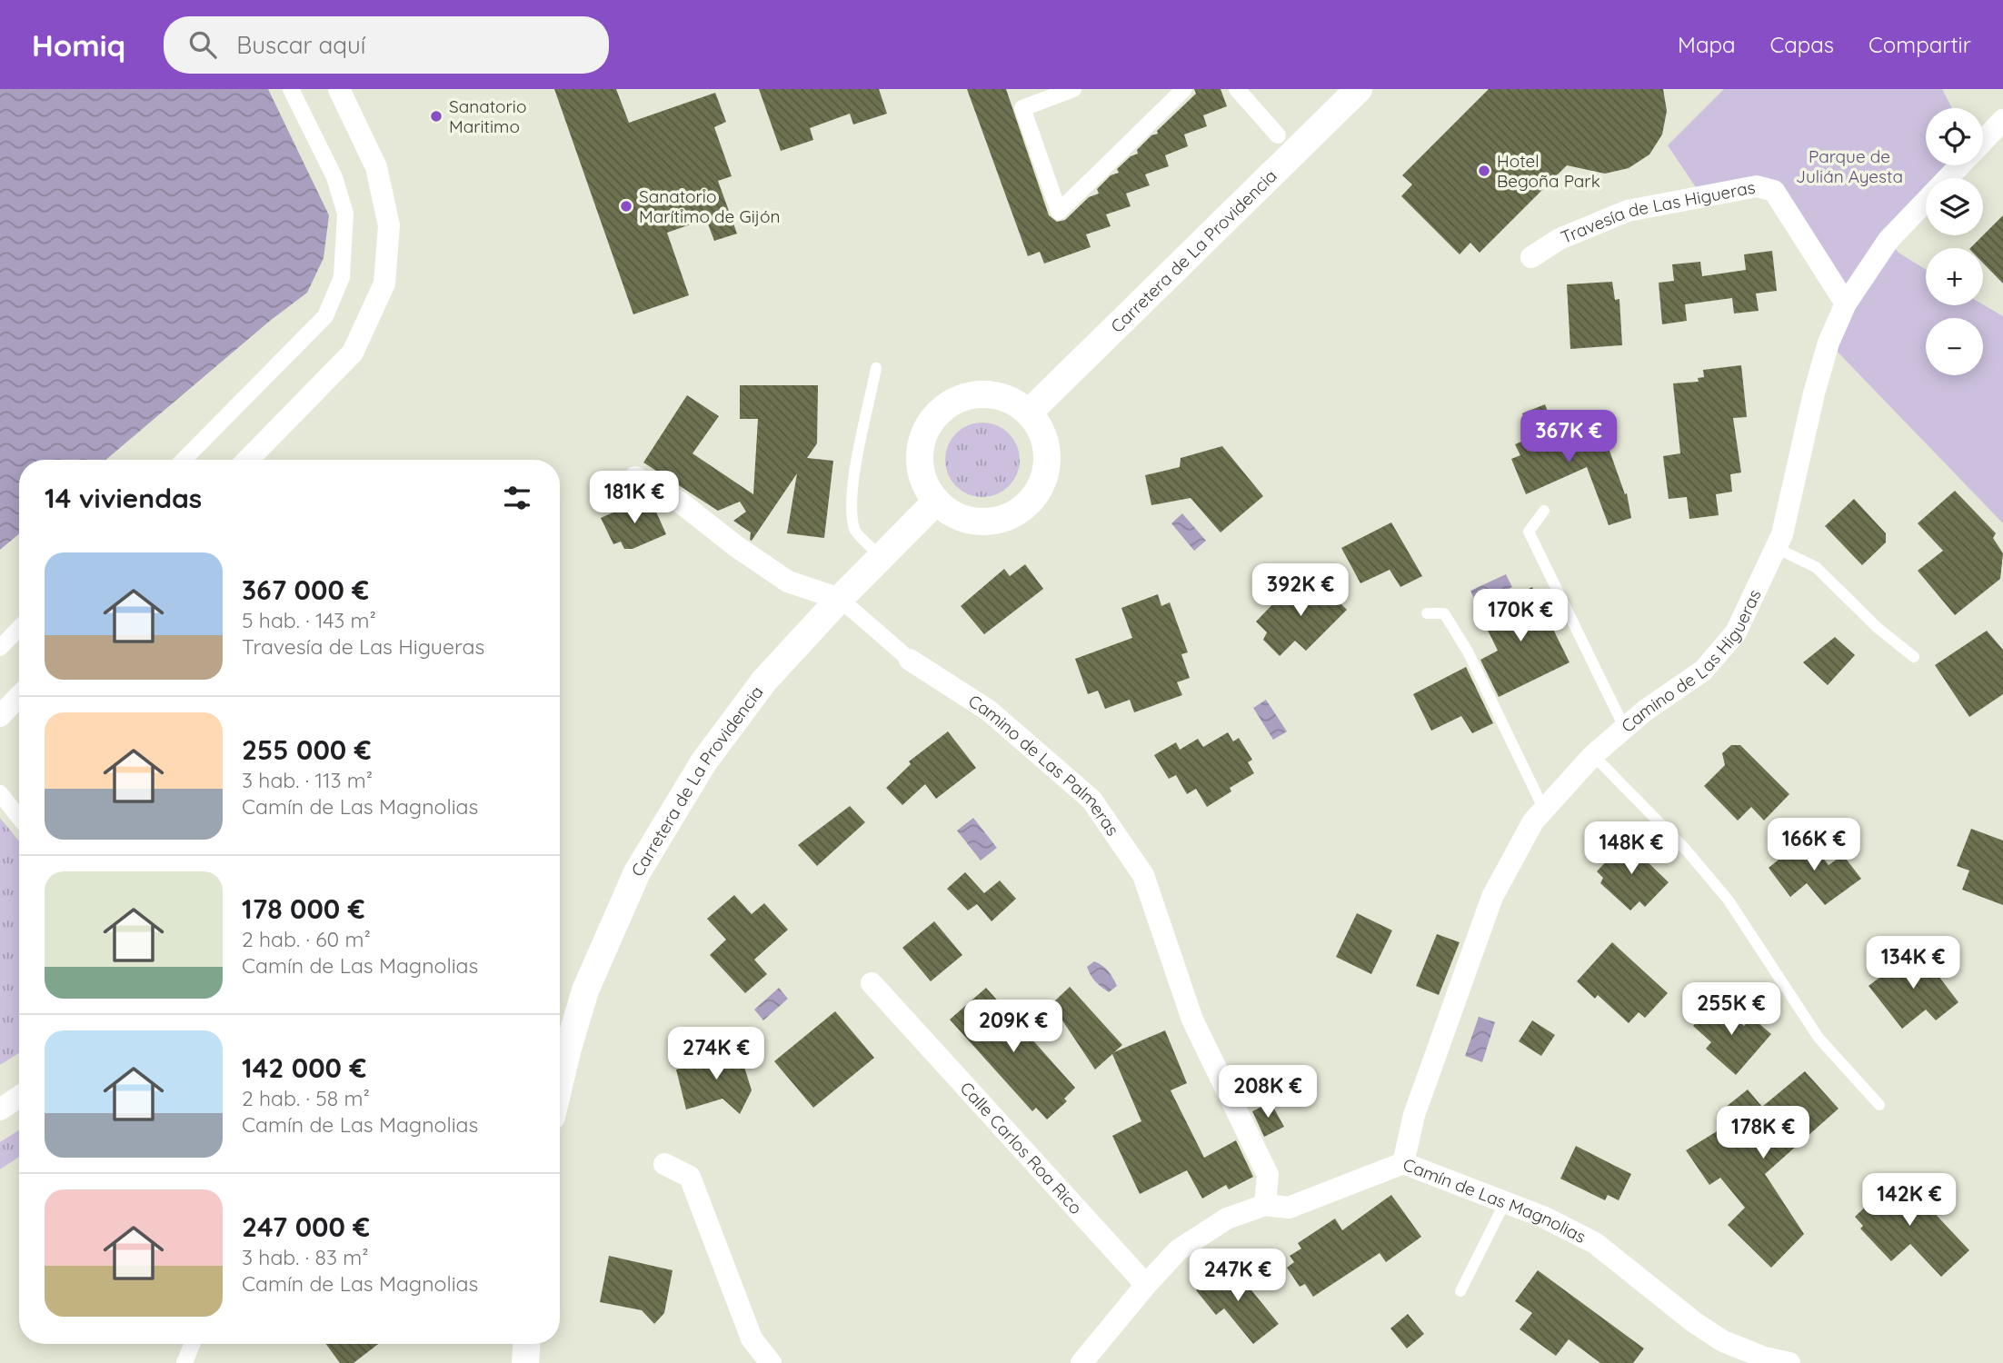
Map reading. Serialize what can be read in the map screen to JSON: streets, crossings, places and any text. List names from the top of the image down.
{
  "streets": {
    "street": [
      "Travesía de Las Higueras",
      "Carretera de La Providencia",
      "Camino de Las Higueras",
      "Camino de Las Palmeras",
      "Calle Carlos Roa Rico",
      "Camín de Las Magnolias"
    ]
  },
  "crossings": [
    ["Travesía de Las Higueras", "Camino de Las Higueras"],
    ["Carretera de La Providencia", "Camino de Las Palmeras"],
    ["Camino de Las Higueras", "Camín de Las Magnolias"],
    ["Camino de Las Palmeras", "Camín de Las Magnolias"],
    ["Calle Carlos Roa Rico", "Camín de Las Magnolias"]
  ],
  "parks": ["Parque de Julián Ayesta"],
  "places": ["Sanatorio Maritimo", "Hotel Begoña Park", "Sanatorio Marítimo de Gijón"],
  "page": {
    "header": "Homiq",
    "search": "Buscar aquí",
    "nav": ["Mapa", "Capas", "Compartir"],
    "map_buttons": ["+", "−"],
    "price": [
      "367K €",
      "181K €",
      "392K €",
      "170K €",
      "166K €",
      "148K €",
      "134K €",
      "255K €",
      "209K €",
      "274K €",
      "208K €",
      "178K €",
      "142K €",
      "247K €"
    ],
    "heading": "14 viviendas",
    "list": [
      {
        "name": "367 000 €",
        "note": "5 hab. · 143 m² · Travesía de Las Higueras"
      },
      {
        "name": "255 000 €",
        "note": "3 hab. · 113 m² · Camín de Las Magnolias"
      },
      {
        "name": "178 000 €",
        "note": "2 hab. · 60 m² · Camín de Las Magnolias"
      },
      {
        "name": "142 000 €",
        "note": "2 hab. · 58 m² · Camín de Las Magnolias"
      },
      {
        "name": "247 000 €",
        "note": "3 hab. · 83 m² · Camín de Las Magnolias"
      }
    ]
  }
}
